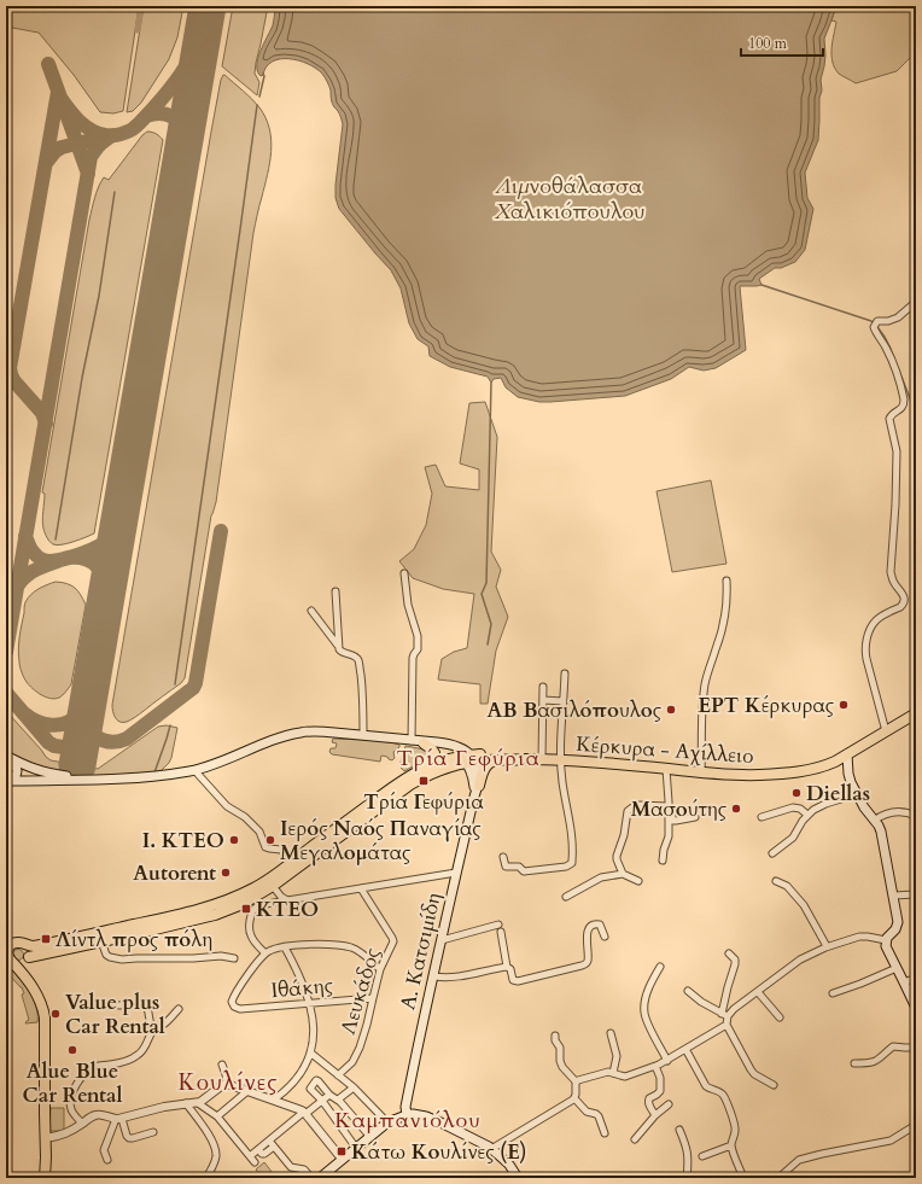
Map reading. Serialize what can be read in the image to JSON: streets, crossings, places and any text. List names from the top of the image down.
{
  "streets": {
    "main road": ["Κέρκυρα - Αχίλλειο", "Α. Κατσιμίδη"],
    "street": ["Ιθάκης", "Λευκάδος"]
  },
  "crossings": [
    ["Κέρκυρα - Αχίλλειο", "Α. Κατσιμίδη"],
    ["Ιθάκης", "Λευκάδος"]
  ],
  "districts": ["Τρία Γεφύρια", "Κουλίνες", "Καμπανιόλου"],
  "water": ["Λιμνοθάλασσα Χαλικιόπουλου"],
  "places": {
    "other": [
      "ΕΡΤ Κέρκυρας",
      "ΑΒ Βασιλόπουλος",
      "Diellas",
      "Μασούτης",
      "Ι. ΚΤΕΟ",
      "Ιερός Ναός Παναγίας Μεγαλομάτας",
      "Autorent",
      "Value plus Car Rental",
      "Alue Blue Car Rental"
    ],
    "transit": [
      "Τρία Γεφύρια",
      "ΚΤΕΟ",
      "Λίντλ προς πόλη",
      "Κάτω Κουλίνες (E)"
    ]
  },
  "scale_bar": "100 m"
}
